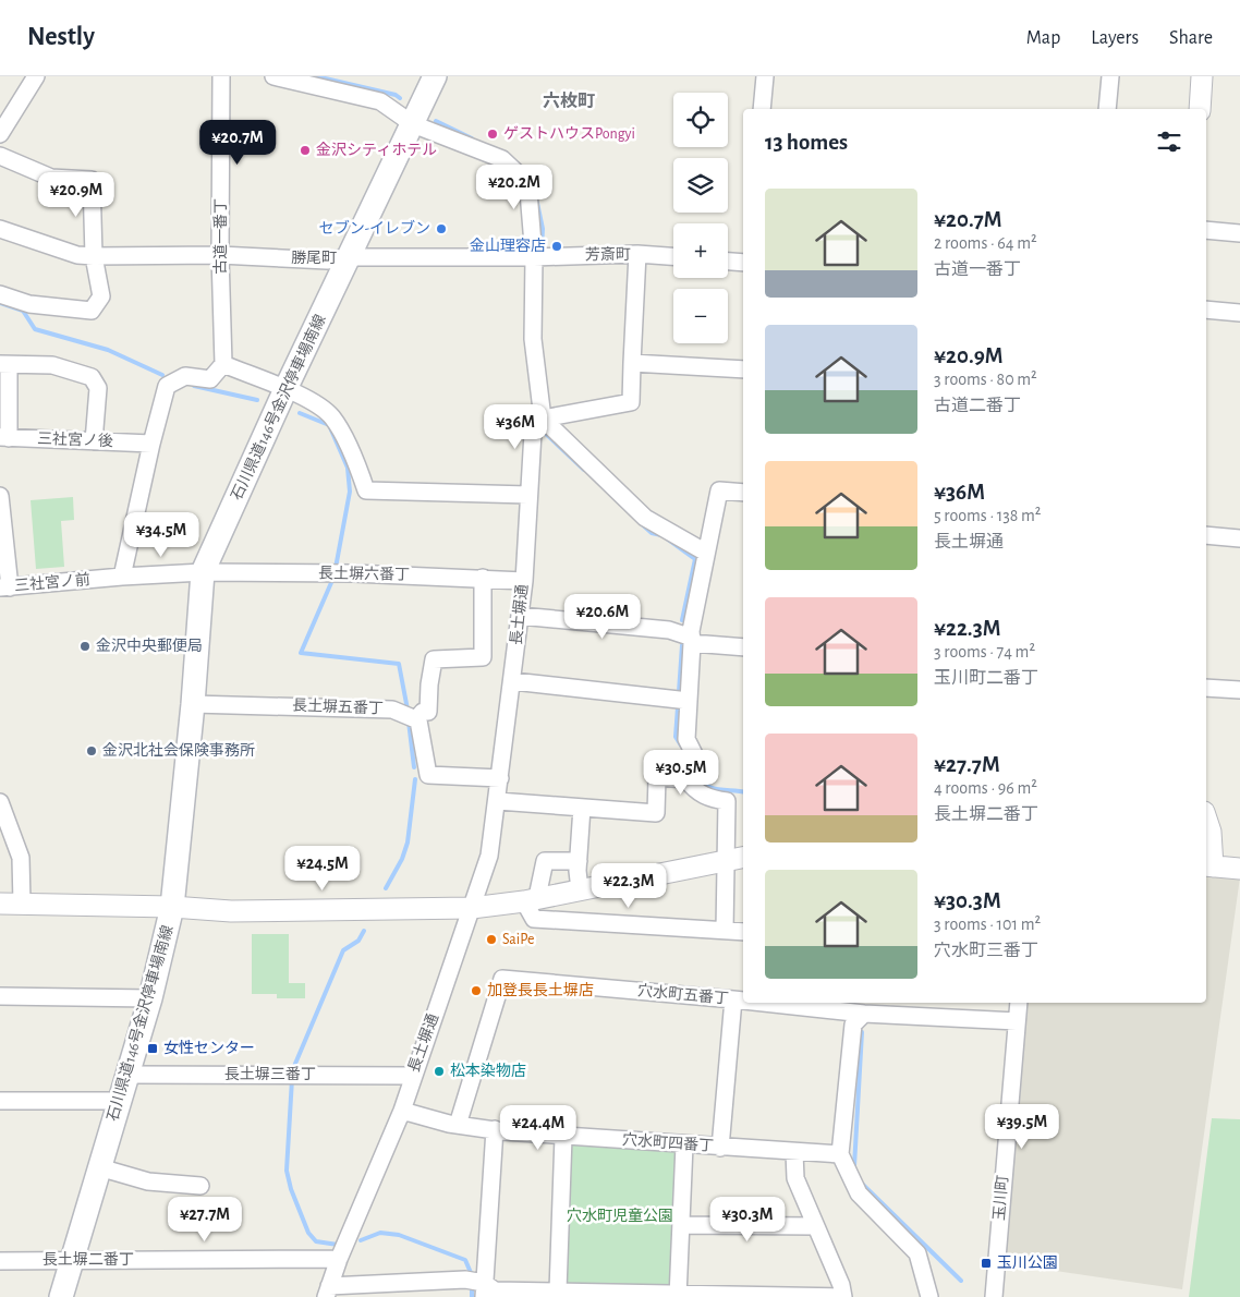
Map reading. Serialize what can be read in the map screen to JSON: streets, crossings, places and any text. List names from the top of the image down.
{
  "streets": {
    "main road": ["石川県道146号金沢停車場南線"],
    "street": [
      "古道一番丁",
      "芳斎町",
      "勝尾町",
      "三社宮ノ後",
      "長土塀六番丁",
      "三社宮ノ前",
      "長土塀通",
      "長土塀五番丁",
      "穴水町五番丁",
      "長土塀三番丁",
      "穴水町四番丁",
      "玉川町",
      "長土塀二番丁"
    ]
  },
  "crossings": [
    ["古道一番丁", "勝尾町"],
    ["芳斎町", "勝尾町"],
    ["芳斎町", "長土塀通"],
    ["勝尾町", "石川県道146号金沢停車場南線"],
    ["勝尾町", "長土塀通"],
    ["石川県道146号金沢停車場南線", "長土塀六番丁"],
    ["石川県道146号金沢停車場南線", "三社宮ノ前"],
    ["石川県道146号金沢停車場南線", "長土塀通"],
    ["石川県道146号金沢停車場南線", "長土塀五番丁"],
    ["石川県道146号金沢停車場南線", "長土塀三番丁"],
    ["石川県道146号金沢停車場南線", "長土塀二番丁"],
    ["長土塀六番丁", "三社宮ノ前"],
    ["長土塀六番丁", "長土塀通"],
    ["長土塀通", "長土塀三番丁"],
    ["長土塀通", "穴水町四番丁"],
    ["長土塀通", "長土塀二番丁"],
    ["穴水町五番丁", "穴水町四番丁"],
    ["穴水町五番丁", "玉川町"]
  ],
  "districts": ["六枚町"],
  "parks": ["穴水町児童公園"],
  "places": {
    "other": [
      "ゲストハウスPongyi",
      "金沢シティホテル",
      "セブン-イレブン",
      "金山理容店",
      "金沢中央郵便局",
      "金沢北社会保険事務所",
      "SaiPe",
      "加登長長土塀店",
      "松本染物店"
    ],
    "transit": ["女性センター", "玉川公園"]
  },
  "page": {
    "header": "Nestly",
    "nav": ["Map", "Layers", "Share"],
    "map_buttons": ["+", "−"],
    "heading": "13 homes",
    "price": [
      "¥20.7M",
      "¥20.2M",
      "¥20.9M",
      "¥36M",
      "¥34.5M",
      "¥20.6M",
      "¥30.5M",
      "¥24.5M",
      "¥22.3M",
      "¥39.5M",
      "¥24.4M",
      "¥27.7M",
      "¥30.3M"
    ],
    "list": [
      {
        "name": "¥20.7M",
        "note": "2 rooms · 64 m² · 古道一番丁"
      },
      {
        "name": "¥20.9M",
        "note": "3 rooms · 80 m² · 古道二番丁"
      },
      {
        "name": "¥36M",
        "note": "5 rooms · 138 m² · 長土塀通"
      },
      {
        "name": "¥22.3M",
        "note": "3 rooms · 74 m² · 玉川町二番丁"
      },
      {
        "name": "¥27.7M",
        "note": "4 rooms · 96 m² · 長土塀二番丁"
      },
      {
        "name": "¥30.3M",
        "note": "3 rooms · 101 m² · 穴水町三番丁"
      }
    ]
  }
}
